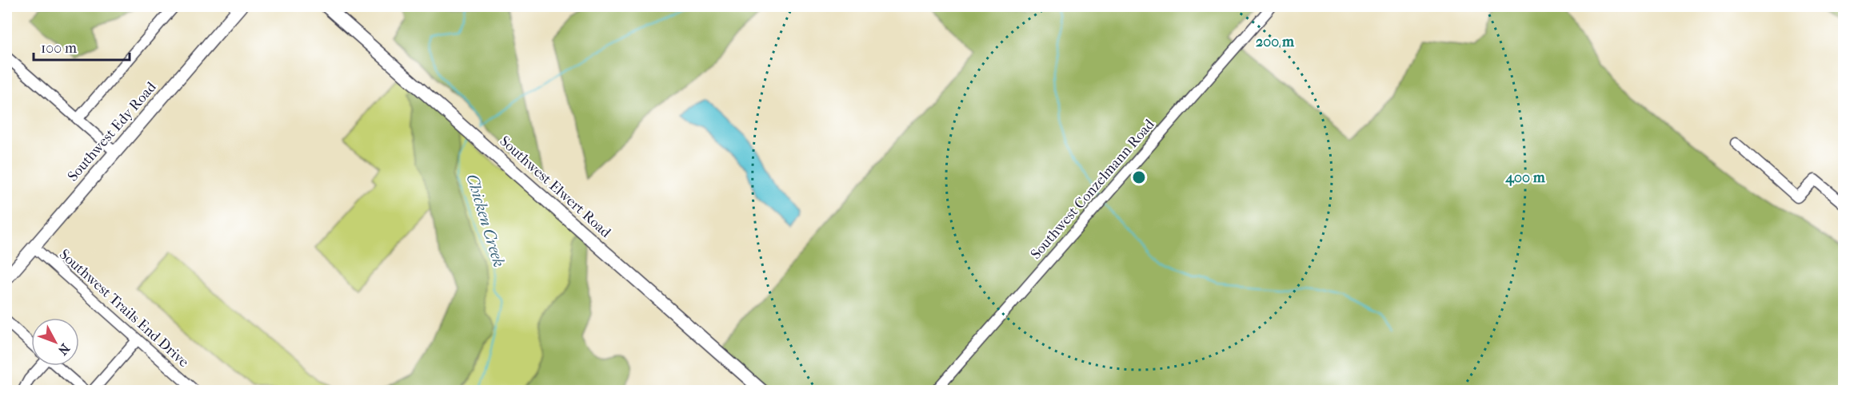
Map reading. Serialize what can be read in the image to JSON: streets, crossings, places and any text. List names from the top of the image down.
{
  "streets": {
    "main road": ["Southwest Edy Road", "Southwest Elwert Road"],
    "street": ["Southwest Conzelmann Road", "Southwest Trails End Drive"]
  },
  "crossings": [
    ["Southwest Edy Road", "Southwest Trails End Drive"]
  ],
  "water": ["Chicken Creek"],
  "scale_bar": "100 m",
  "north": "bottom right",
  "rings": ["200 m", "400 m"]
}
